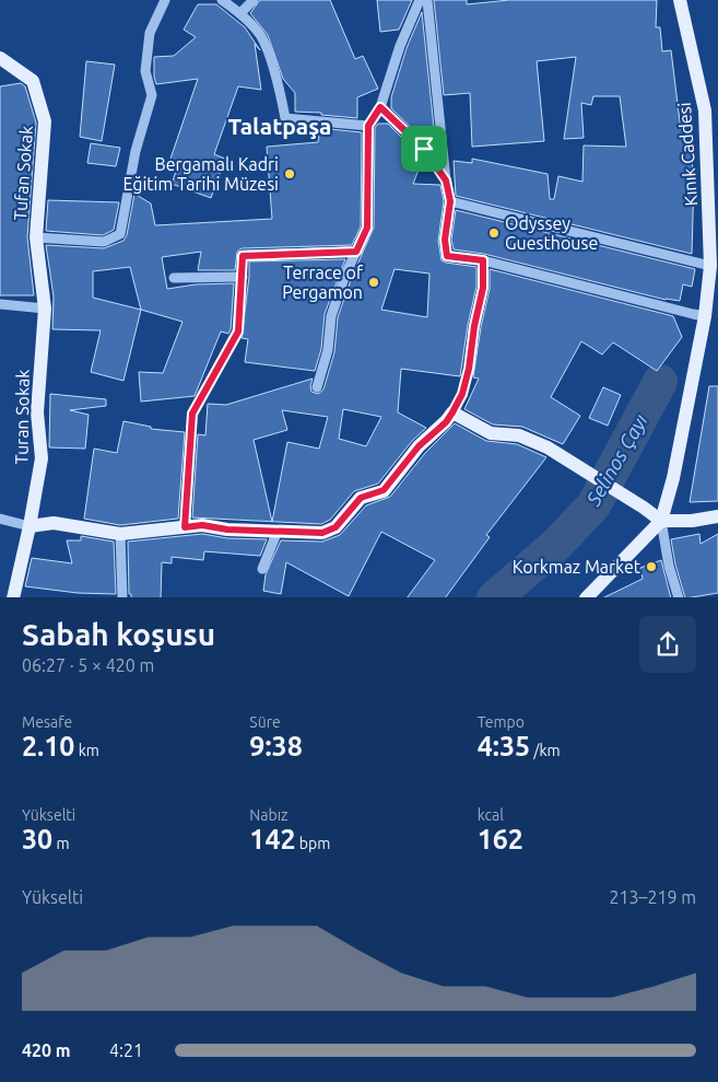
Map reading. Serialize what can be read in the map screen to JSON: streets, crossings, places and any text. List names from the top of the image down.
{
  "streets": {
    "main road": ["Kınık Caddesi", "Tufan Sokak", "Turan Sokak"]
  },
  "crossings": [
    ["Tufan Sokak", "Turan Sokak"]
  ],
  "districts": ["Talatpaşa"],
  "water": ["Selinos Çayı"],
  "places": [
    "Bergamalı Kadri Eğitim Tarihi Müzesi",
    "Odyssey Guesthouse",
    "Terrace of Pergamon",
    "Korkmaz Market"
  ],
  "page": {
    "heading": ["Sabah koşusu", "06:27 · 5 × 420 m"],
    "stats": [
      ["Mesafe", "2.10 km"],
      ["Süre", "9:38"],
      ["Tempo", "4:35 /km"],
      ["Yükselti", "30 m"],
      ["Nabız", "142 bpm"],
      ["kcal", "162"]
    ],
    "chart": ["Yükselti", "213–219 m"],
    "list": [
      {
        "name": "420 m",
        "note": "4:21"
      }
    ]
  }
}
